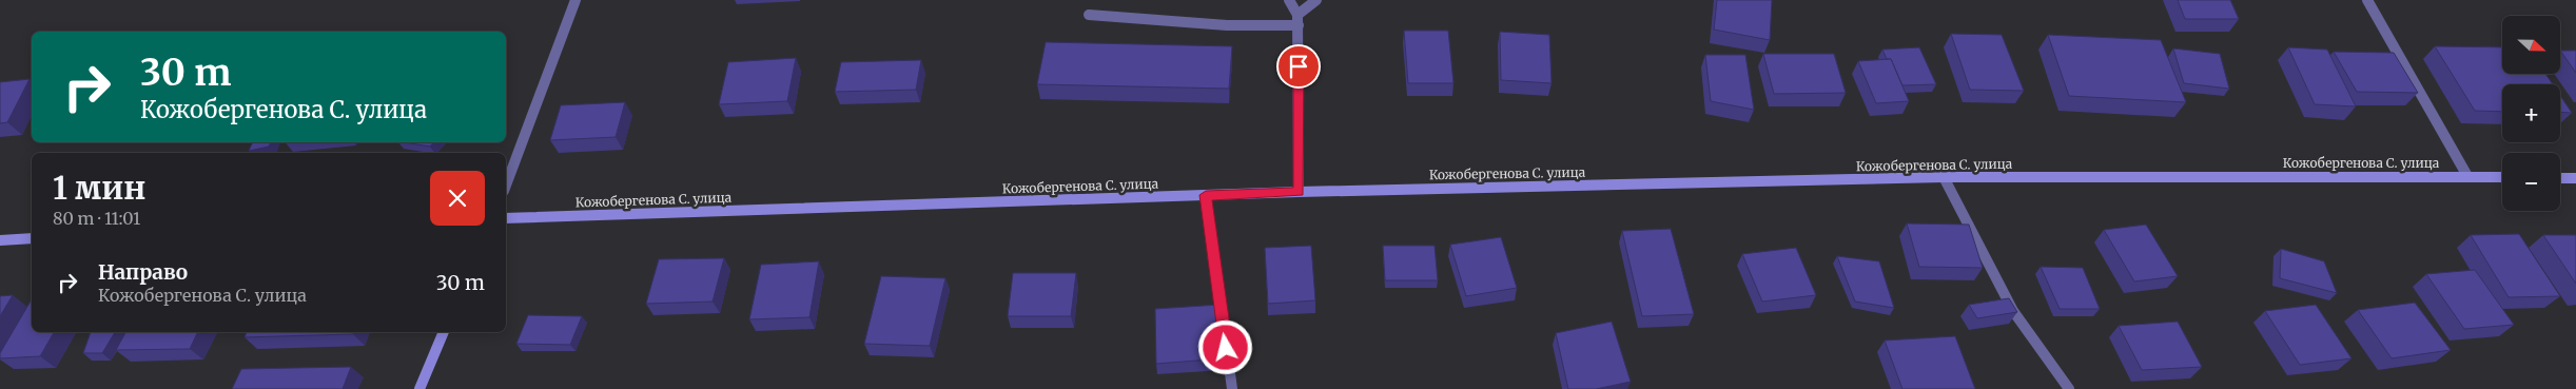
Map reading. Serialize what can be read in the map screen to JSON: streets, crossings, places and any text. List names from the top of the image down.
{
  "streets": {
    "main road": ["Кожобергенова С. улица"]
  },
  "north": "right",
  "page": {
    "map_buttons": ["+", "−"],
    "turn": ["30 m", "Кожобергенова С. улица"],
    "heading": ["1 мин", "80 m · 11:01"],
    "list": [
      {
        "name": "Направо",
        "note": "Кожобергенова С. улица",
        "value": "30 m"
      }
    ]
  }
}
